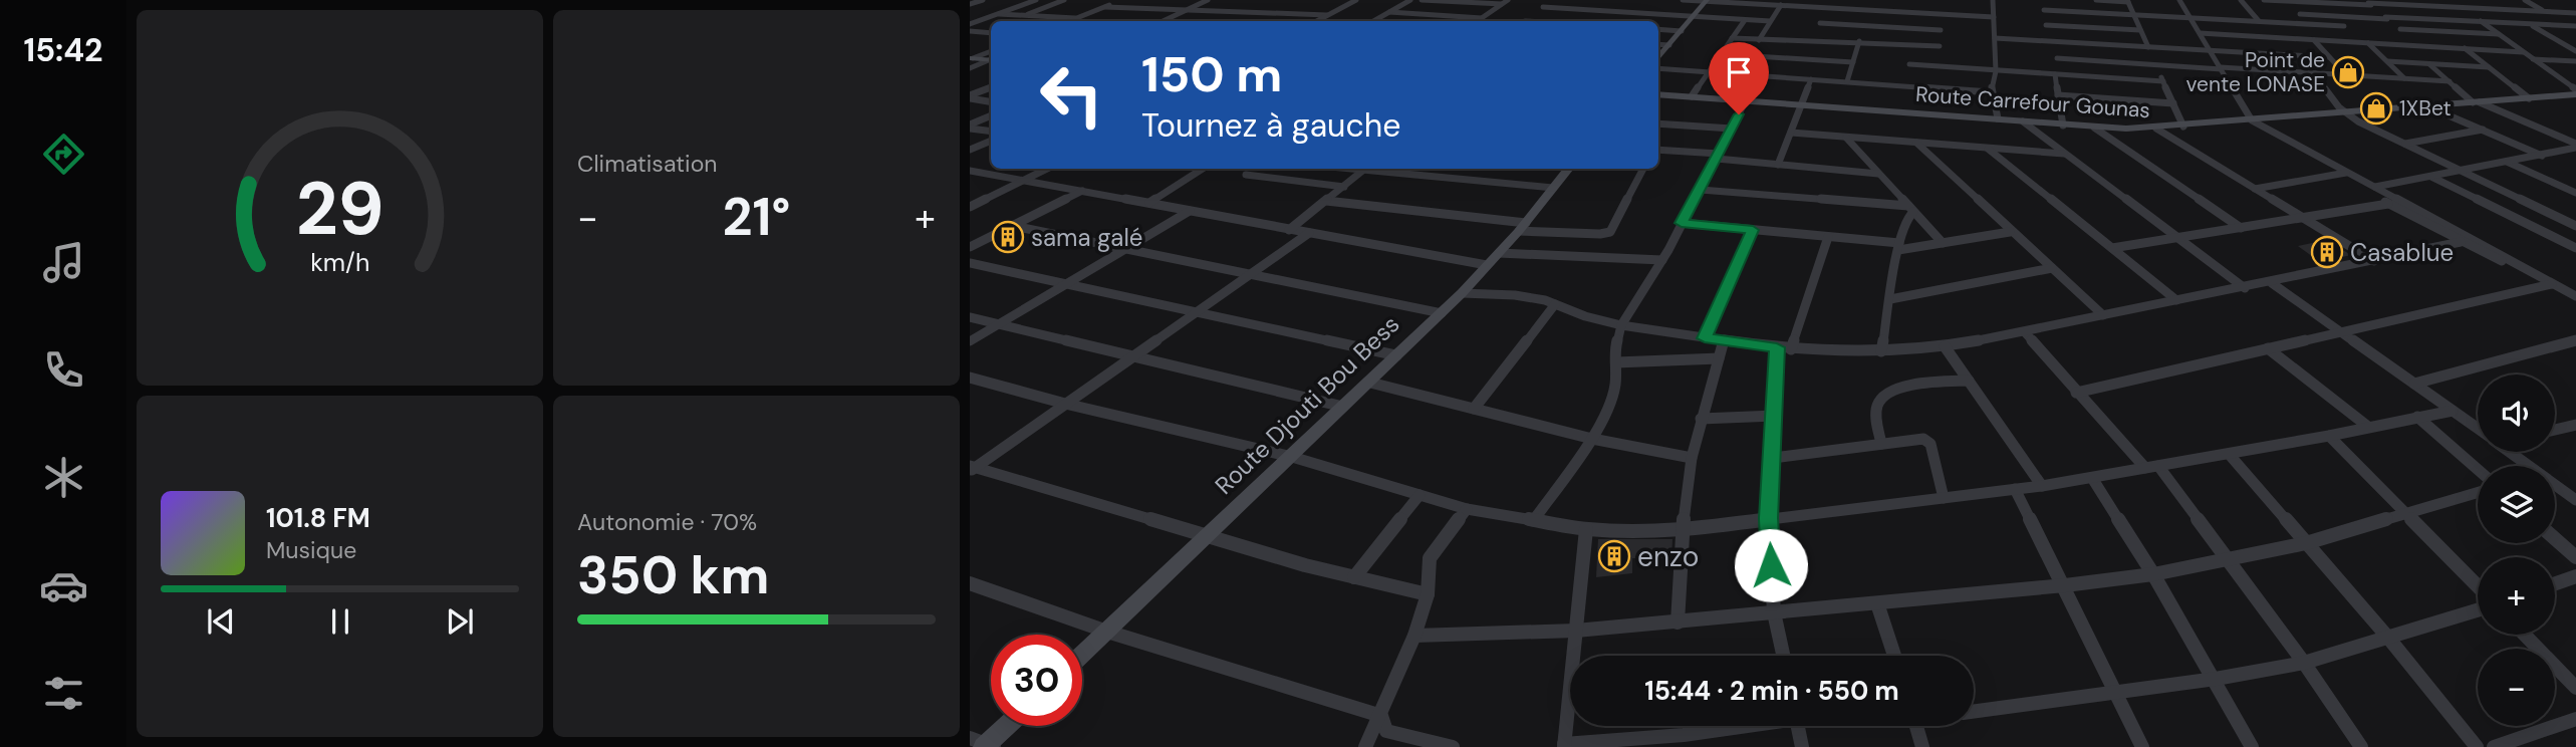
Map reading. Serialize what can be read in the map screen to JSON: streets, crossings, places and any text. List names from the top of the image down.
{
  "streets": {
    "main road": ["Route Carrefour Gounas", "Route Djouti Bou Bess"]
  },
  "places": {
    "shop": ["Point de vente LONASE", "1XBet"],
    "building": ["sama galé", "Casablue", "enzo"]
  },
  "page": {
    "tabs": "15:42",
    "tile": [
      "Climatisation",
      ["Autonomie · 70%", "350 km"]
    ],
    "turn": ["150 m", "Tournez à gauche"],
    "heat": ["−", "21°", "+"],
    "map_buttons": ["+", "−"],
    "song": ["101.8 FM", "Musique"],
    "limit": "30",
    "trip": "15:44 · 2 min · 550 m",
    "gauge": ["29", "km/h"]
  }
}
